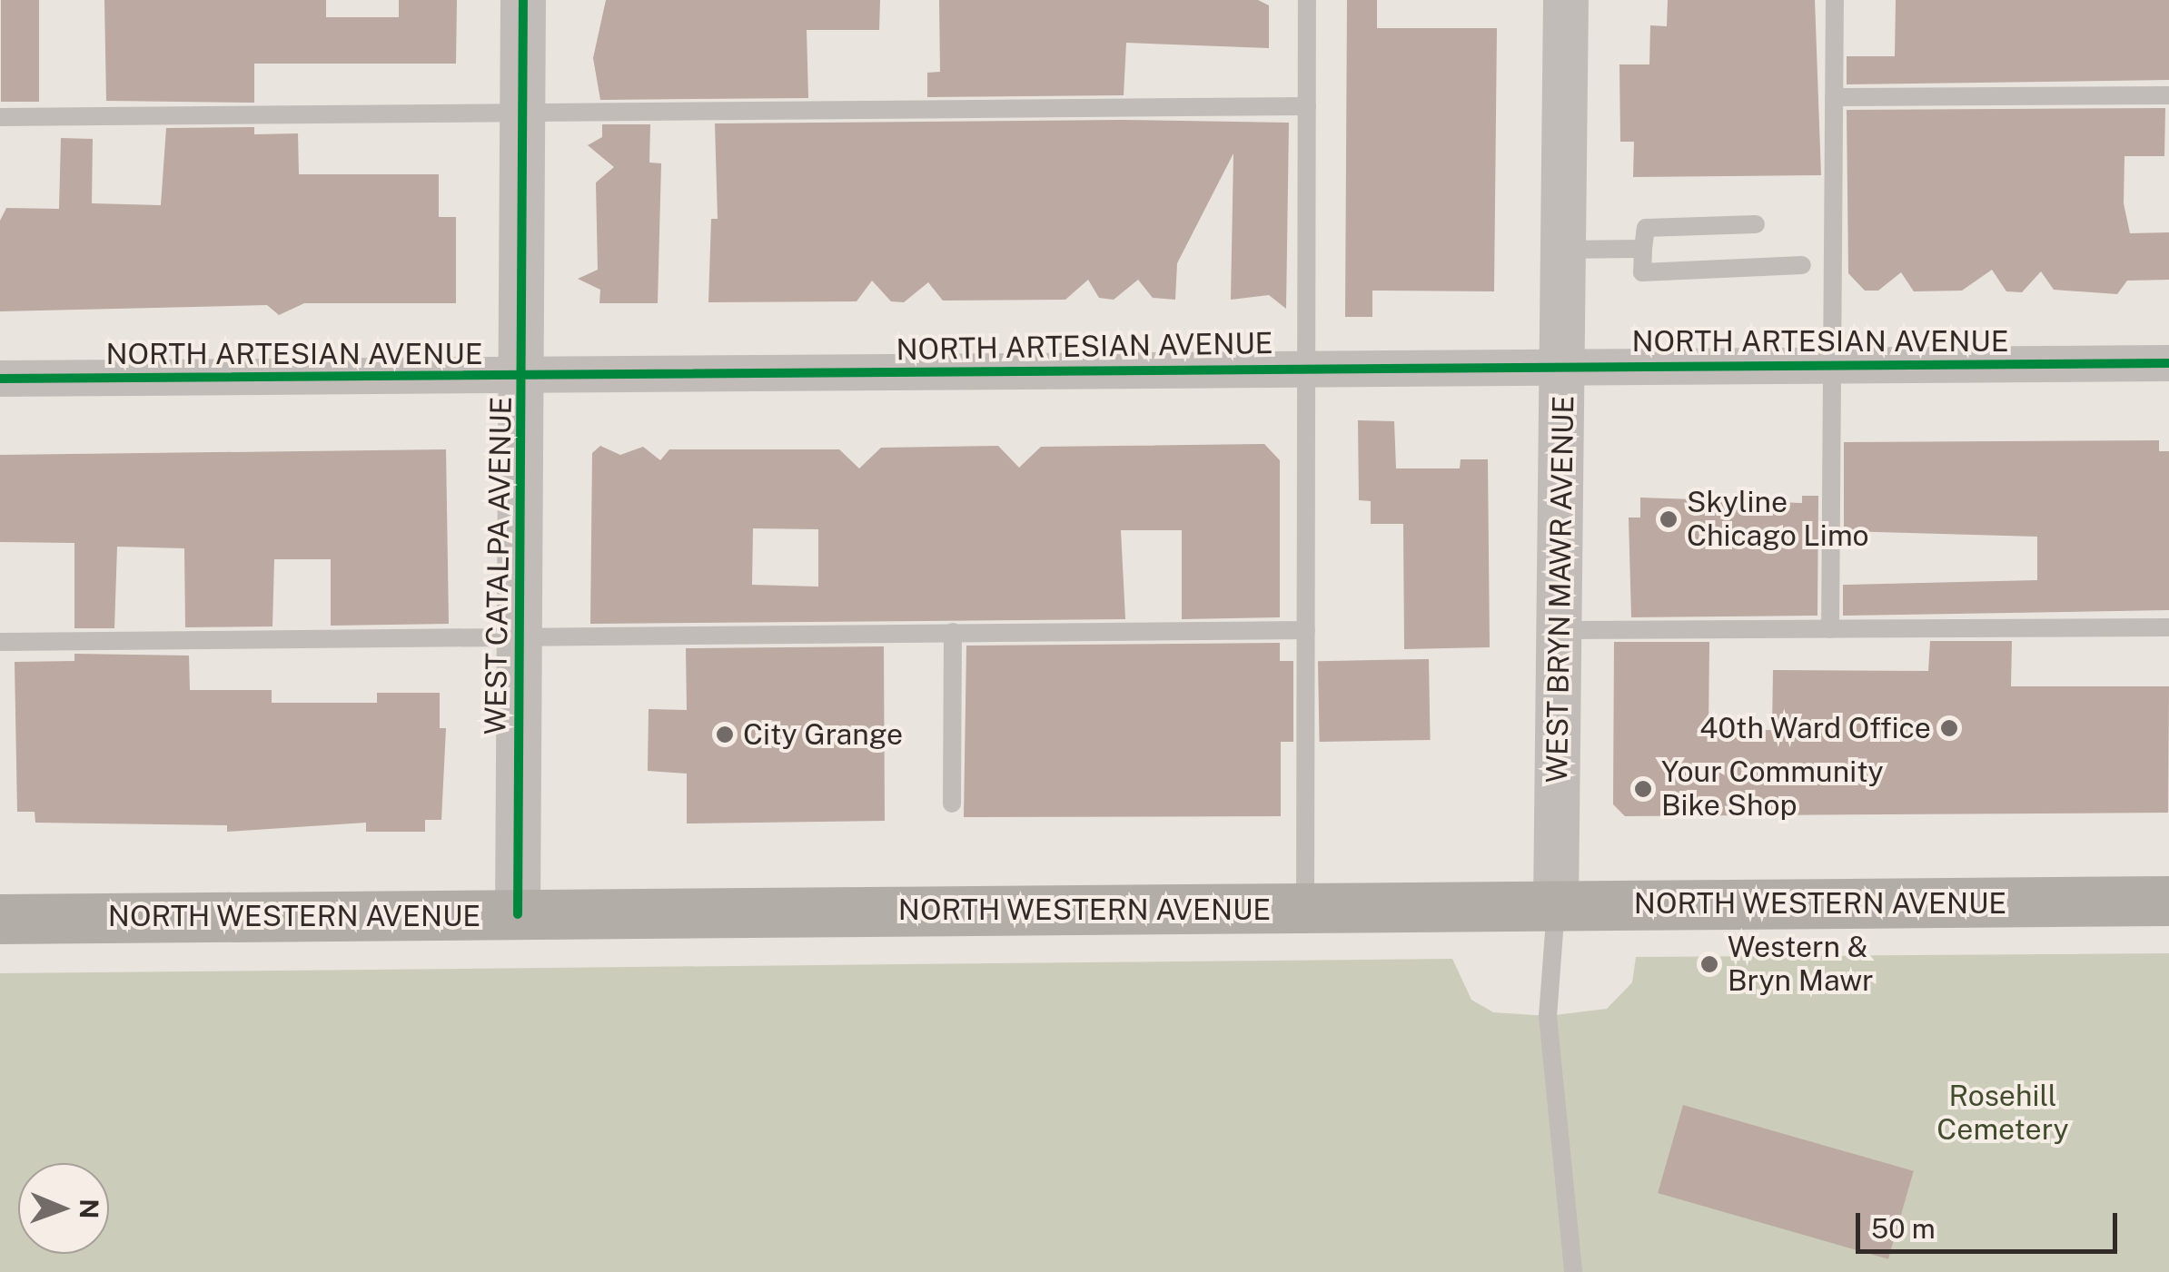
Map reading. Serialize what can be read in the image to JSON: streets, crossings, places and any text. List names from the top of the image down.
{
  "streets": {
    "main road": ["NORTH WESTERN AVENUE"],
    "street": ["NORTH ARTESIAN AVENUE", "WEST CATALPA AVENUE", "WEST BRYN MAWR AVENUE"]
  },
  "crossings": [
    ["NORTH ARTESIAN AVENUE", "WEST CATALPA AVENUE"],
    ["NORTH ARTESIAN AVENUE", "WEST BRYN MAWR AVENUE"],
    ["WEST CATALPA AVENUE", "NORTH WESTERN AVENUE"],
    ["WEST BRYN MAWR AVENUE", "NORTH WESTERN AVENUE"]
  ],
  "parks": ["Rosehill Cemetery"],
  "places": [
    "Skyline Chicago Limo",
    "40th Ward Office",
    "City Grange",
    "Your Community Bike Shop",
    "Western & Bryn Mawr"
  ],
  "scale_bar": "50 m",
  "north": "right"
}
